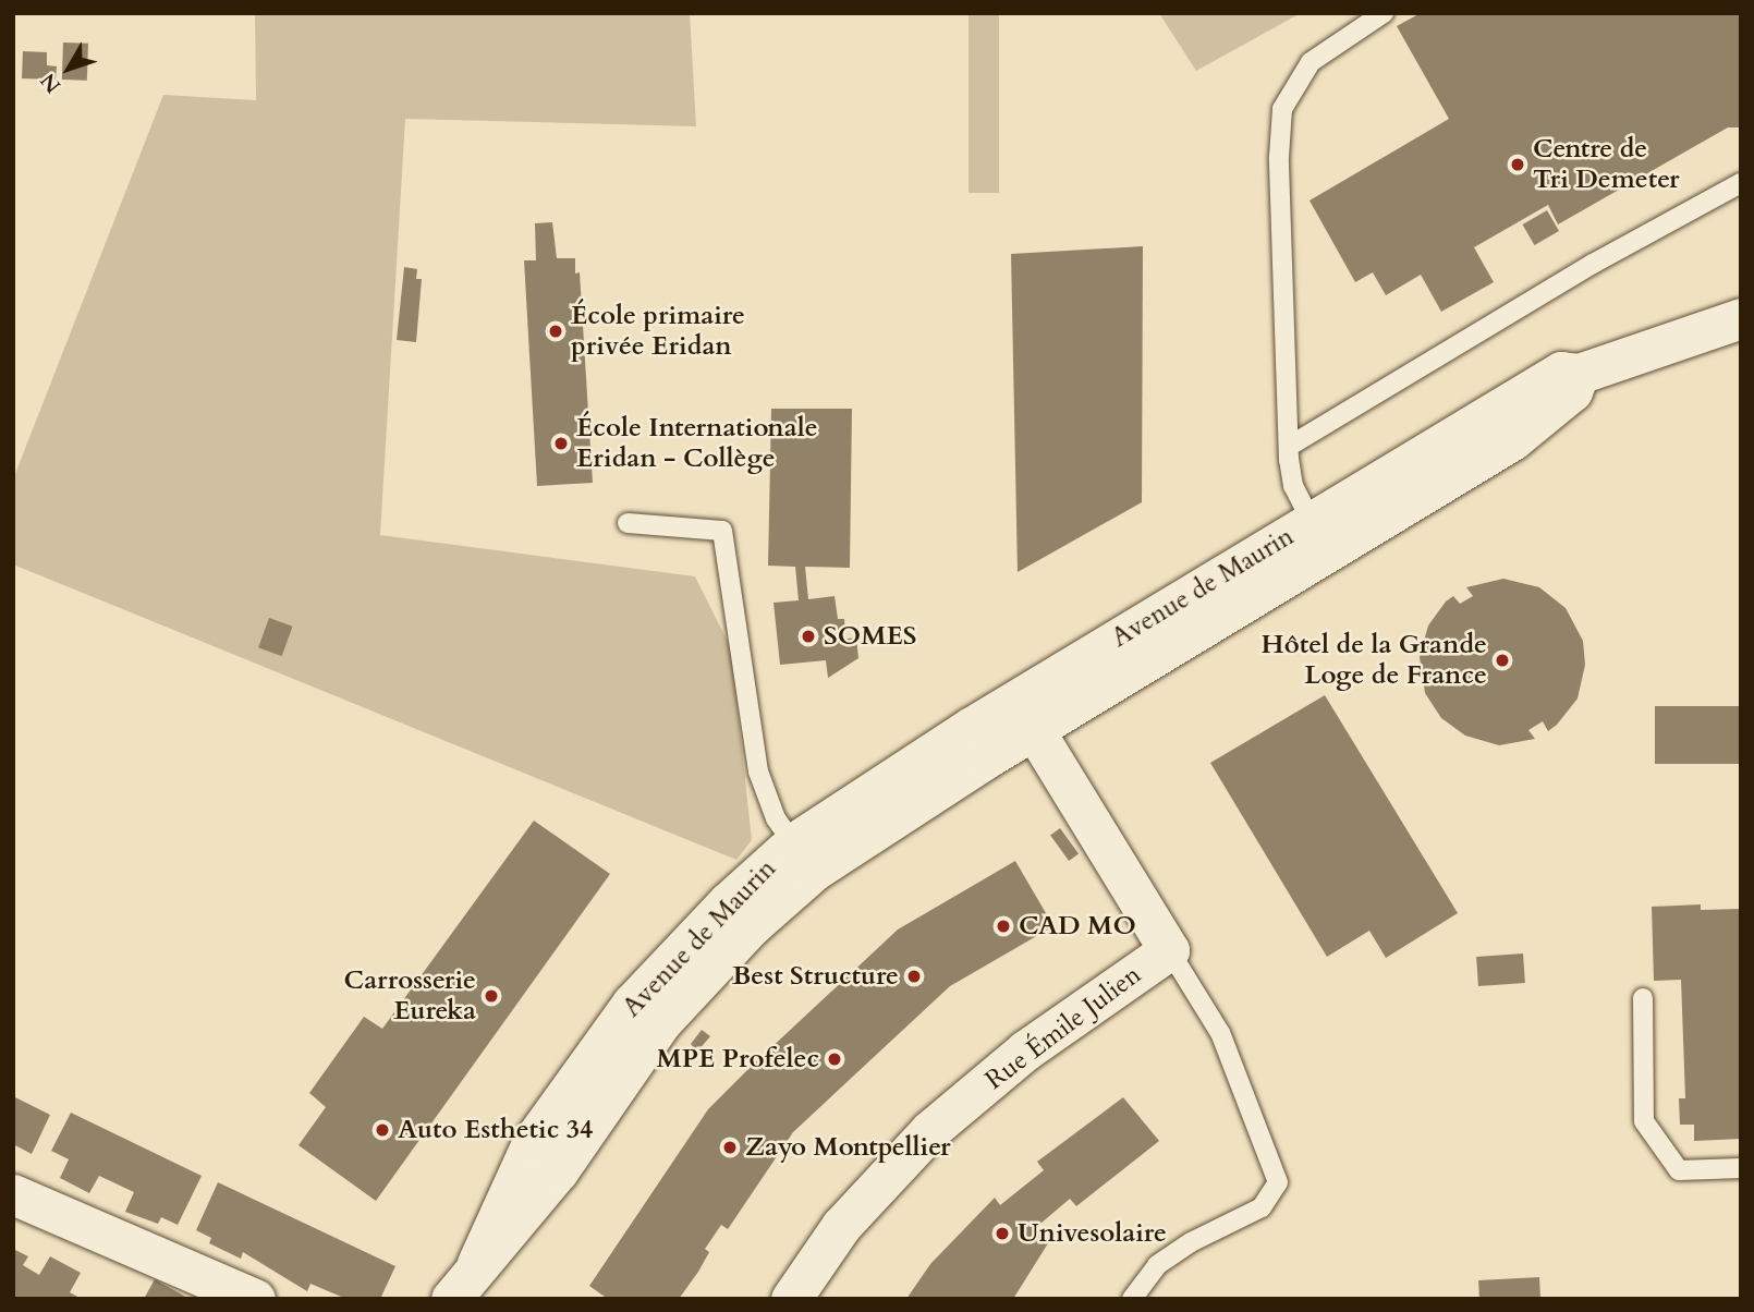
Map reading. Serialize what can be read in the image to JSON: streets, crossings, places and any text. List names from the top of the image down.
{
  "streets": {
    "street": ["Avenue de Maurin", "Rue Émile Julien"]
  },
  "crossings": [
    ["Avenue de Maurin", "Rue Émile Julien"]
  ],
  "places": [
    "Centre de Tri Demeter",
    "École primaire privée Eridan",
    "École Internationale Eridan - Collège",
    "SOMES",
    "Hôtel de la Grande Loge de France",
    "CAD MO",
    "Best Structure",
    "Carrosserie Eureka",
    "MPE Profelec",
    "Auto Esthetic 34",
    "Zayo Montpellier",
    "Univesolaire"
  ],
  "north": "bottom left"
}
